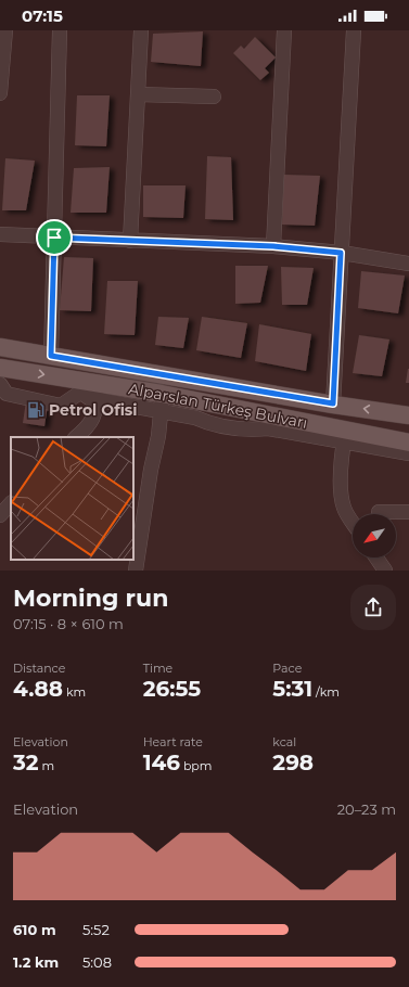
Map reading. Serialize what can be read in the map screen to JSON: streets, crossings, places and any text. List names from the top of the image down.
{
  "streets": {
    "main road": ["Alparslan Türkeş Bulvarı"]
  },
  "places": {
    "fuel station": ["Petrol Ofisi"]
  },
  "north": "bottom left",
  "page": {
    "status": "07:15",
    "heading": ["Morning run", "07:15 · 8 × 610 m"],
    "stats": [
      ["Distance", "4.88 km"],
      ["Time", "26:55"],
      ["Pace", "5:31 /km"],
      ["Elevation", "32 m"],
      ["Heart rate", "146 bpm"],
      ["kcal", "298"]
    ],
    "chart": ["Elevation", "20–23 m"],
    "list": [
      {
        "name": "610 m",
        "note": "5:52"
      },
      {
        "name": "1.2 km",
        "note": "5:08"
      }
    ]
  }
}
